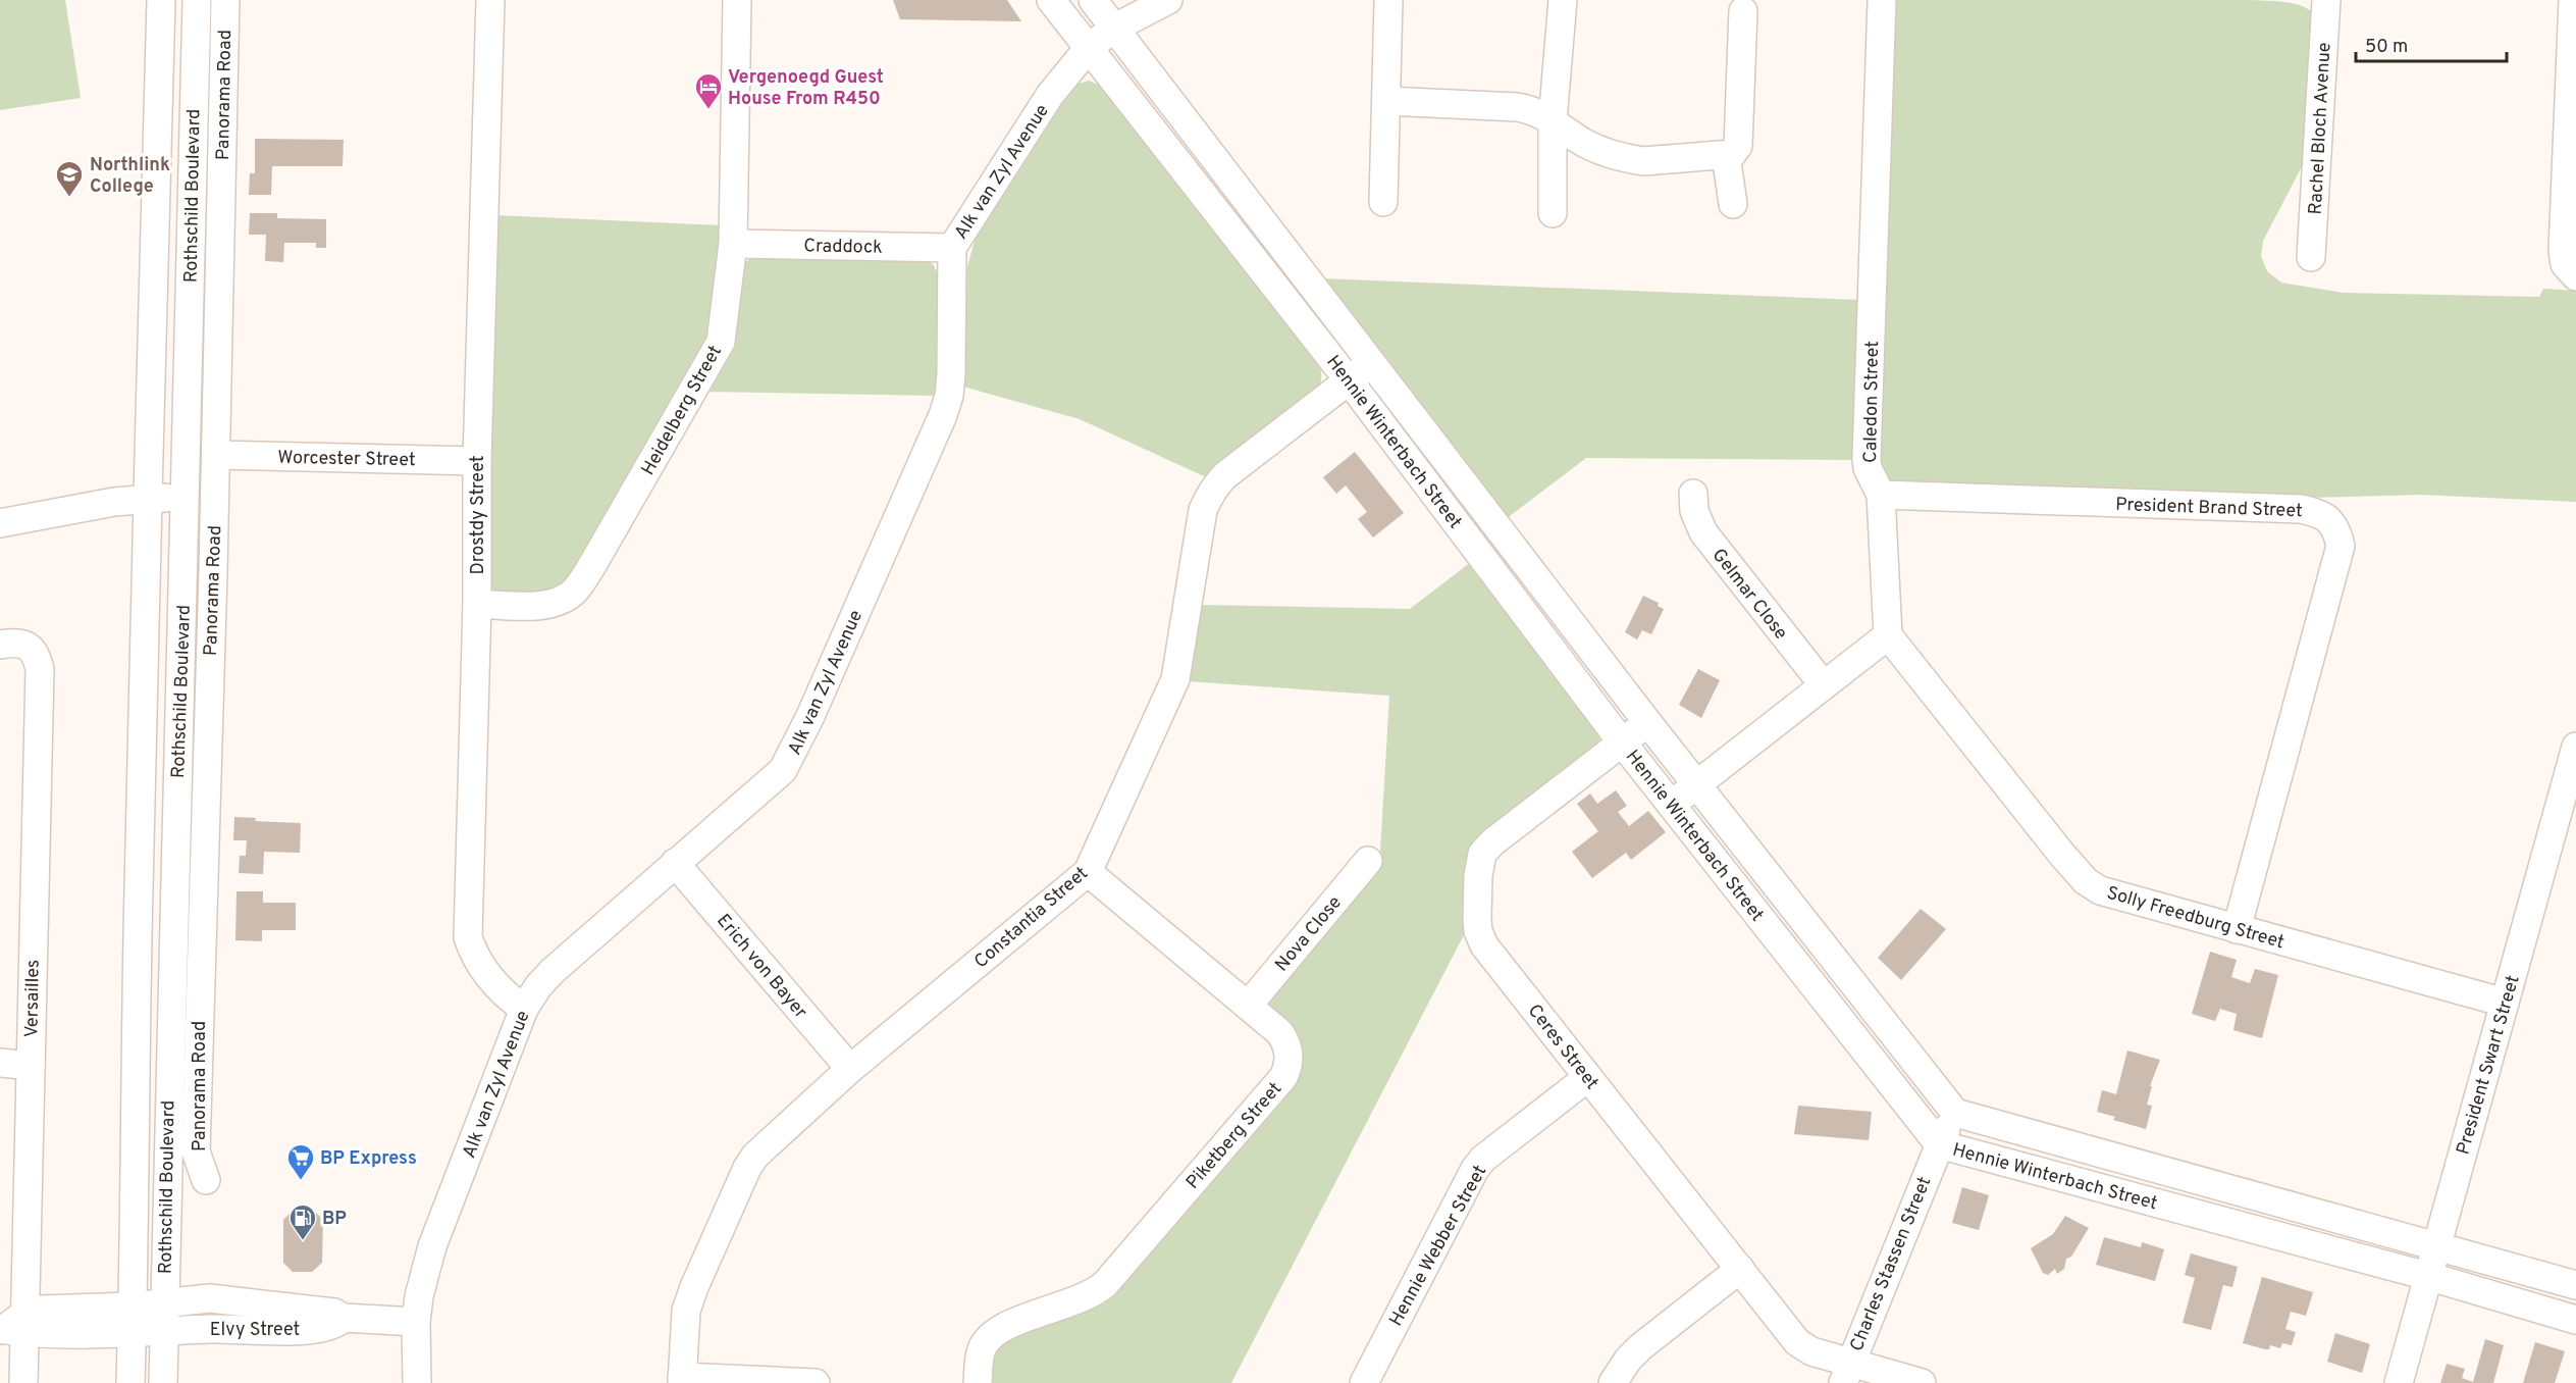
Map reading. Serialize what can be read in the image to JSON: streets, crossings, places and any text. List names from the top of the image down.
{
  "streets": {
    "street": [
      "Panorama Road",
      "Rachel Bloch Avenue",
      "Alk van Zyl Avenue",
      "Rothschild Boulevard",
      "Craddock",
      "Caledon Street",
      "Heidelberg Street",
      "Hennie Winterbach Street",
      "Worcester Street",
      "President Brand Street",
      "Drostdy Street",
      "Gelmar Close",
      "Constantia Street",
      "Solly Freedburg Street",
      "Nova Close",
      "Erich von Bayer",
      "Versailles",
      "Ceres Street",
      "President Swart Street",
      "Piketberg Street",
      "Hennie Webber Street",
      "Charles Stassen Street",
      "Elvy Street"
    ]
  },
  "crossings": [
    ["Panorama Road", "Worcester Street"],
    ["Alk van Zyl Avenue", "Craddock"],
    ["Alk van Zyl Avenue", "Hennie Winterbach Street"],
    ["Alk van Zyl Avenue", "Drostdy Street"],
    ["Alk van Zyl Avenue", "Erich von Bayer"],
    ["Alk van Zyl Avenue", "Elvy Street"],
    ["Rothschild Boulevard", "Elvy Street"],
    ["Craddock", "Heidelberg Street"],
    ["Caledon Street", "President Brand Street"],
    ["Caledon Street", "Solly Freedburg Street"],
    ["Heidelberg Street", "Drostdy Street"],
    ["Hennie Winterbach Street", "Constantia Street"],
    ["Hennie Winterbach Street", "Ceres Street"],
    ["Hennie Winterbach Street", "President Swart Street"],
    ["Hennie Winterbach Street", "Charles Stassen Street"],
    ["Worcester Street", "Drostdy Street"],
    ["President Brand Street", "Solly Freedburg Street"],
    ["Constantia Street", "Erich von Bayer"],
    ["Constantia Street", "Piketberg Street"],
    ["Solly Freedburg Street", "President Swart Street"],
    ["Nova Close", "Piketberg Street"],
    ["Ceres Street", "Hennie Webber Street"],
    ["Ceres Street", "Charles Stassen Street"]
  ],
  "places": {
    "hotel": ["Vergenoegd Guest House From R450"],
    "school or university": ["Northlink College"],
    "supermarket": ["BP Express"],
    "fuel station": ["BP"]
  },
  "scale_bar": "50 m"
}
